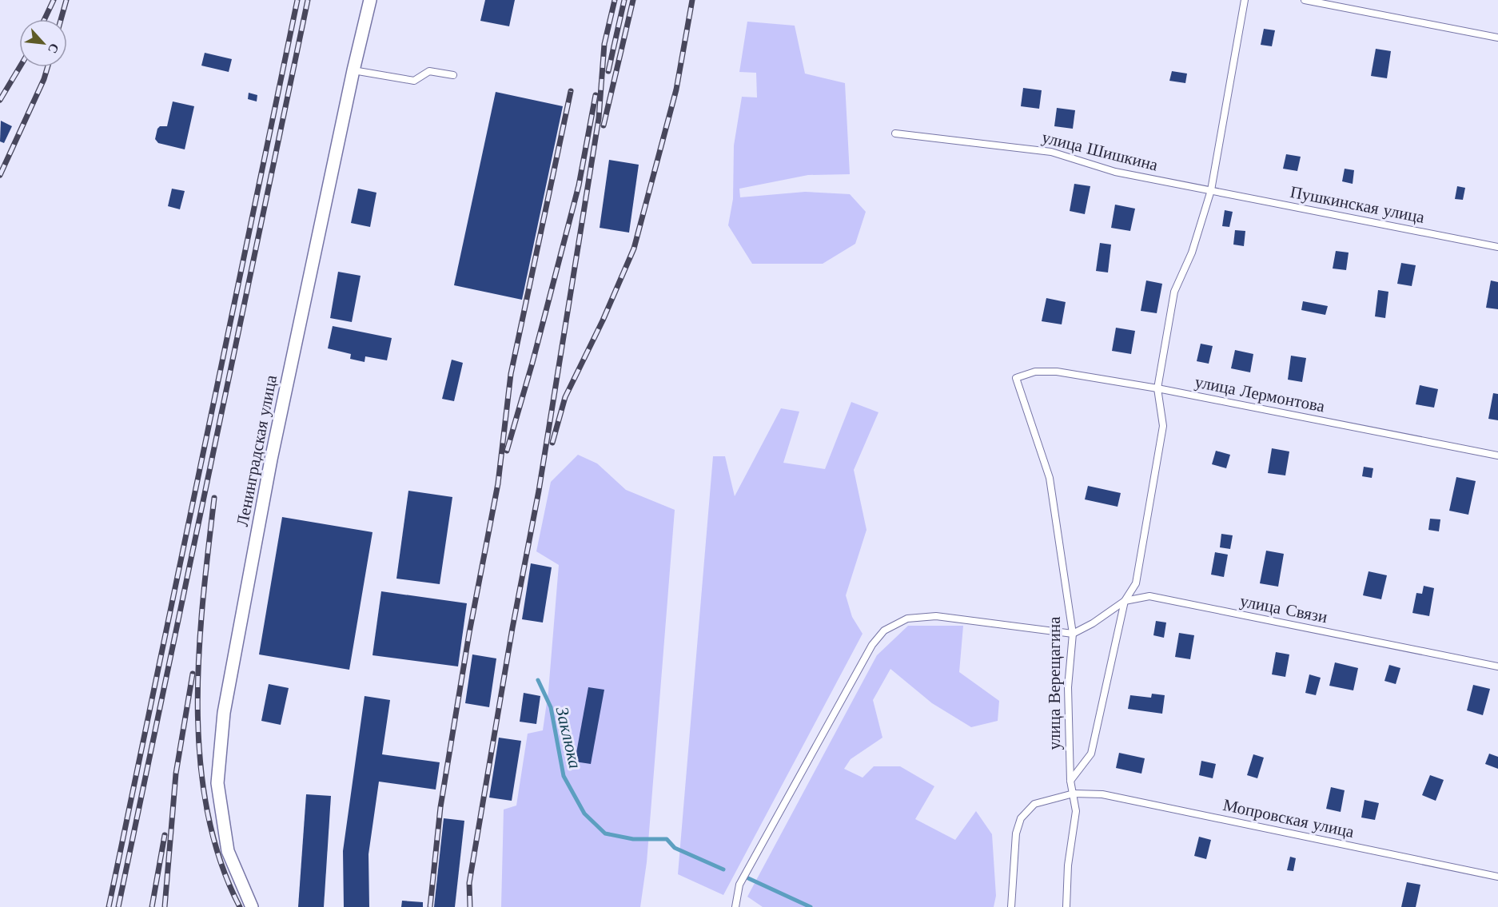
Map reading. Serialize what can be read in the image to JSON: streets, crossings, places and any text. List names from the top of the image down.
{
  "streets": {
    "street": ["Ленинградская улица"],
    "lane": [
      "улица Шишкина",
      "Пушкинская улица",
      "улица Лермонтова",
      "улица Связи",
      "улица Верещагина",
      "Мопровская улица"
    ]
  },
  "crossings": [
    ["улица Шишкина", "Пушкинская улица"],
    ["улица Лермонтова", "улица Верещагина"],
    ["улица Связи", "улица Верещагина"],
    ["улица Верещагина", "Мопровская улица"]
  ],
  "water": ["Заклюка"],
  "north": "bottom right"
}
